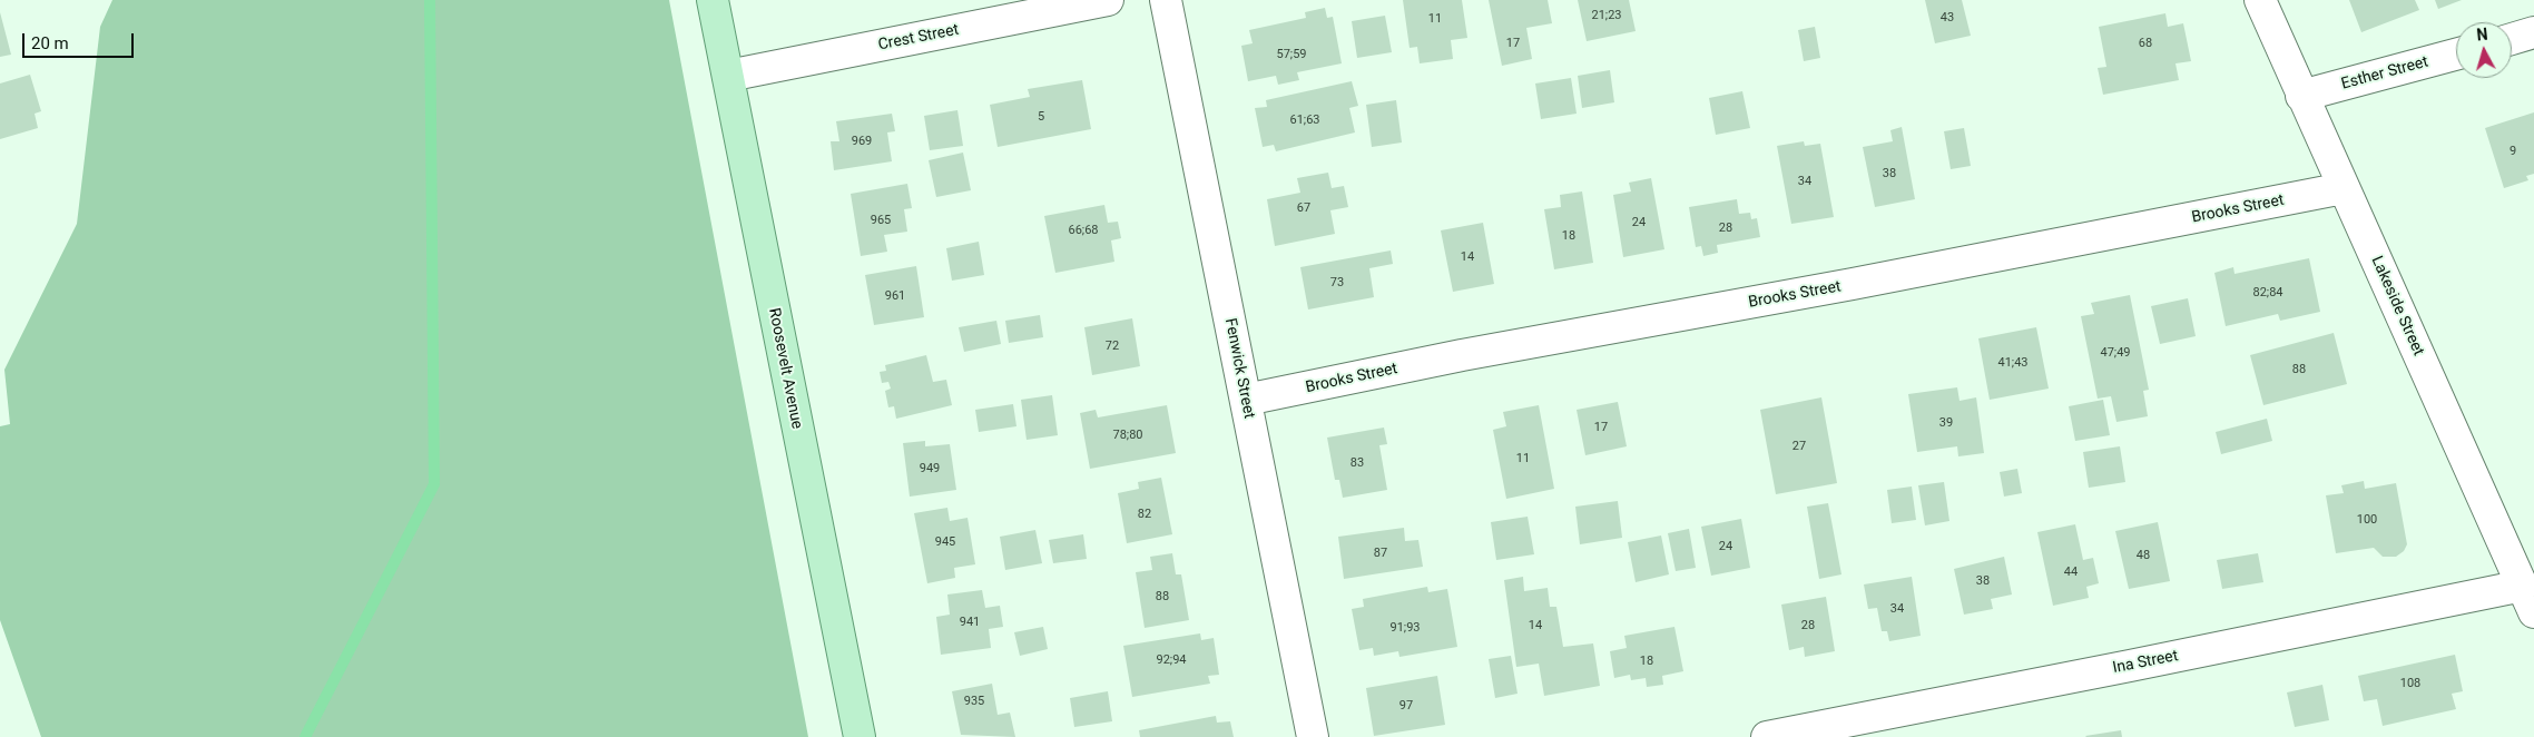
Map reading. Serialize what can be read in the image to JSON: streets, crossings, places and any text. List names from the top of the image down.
{
  "streets": {
    "main road": ["Roosevelt Avenue"],
    "street": [
      "Crest Street",
      "Esther Street",
      "Brooks Street",
      "Lakeside Street",
      "Fenwick Street",
      "Ina Street"
    ]
  },
  "crossings": [
    ["Crest Street", "Roosevelt Avenue"],
    ["Esther Street", "Lakeside Street"],
    ["Brooks Street", "Lakeside Street"],
    ["Brooks Street", "Fenwick Street"],
    ["Lakeside Street", "Ina Street"]
  ],
  "house_numbers": [
    "21;23",
    "43",
    "11",
    "17",
    "68",
    "57;59",
    "5",
    "61;63",
    "969",
    "9",
    "38",
    "34",
    "67",
    "965",
    "24",
    "28",
    "66;68",
    "18",
    "14",
    "73",
    "82;84",
    "961",
    "72",
    "47;49",
    "41;43",
    "88",
    "39",
    "17",
    "78;80",
    "27",
    "11",
    "83",
    "949",
    "82",
    "100",
    "945",
    "24",
    "87",
    "48",
    "44",
    "38",
    "88",
    "34",
    "941",
    "14",
    "28",
    "91;93",
    "92;94",
    "18",
    "108",
    "935",
    "97"
  ],
  "scale_bar": "20 m",
  "north": "top"
}
